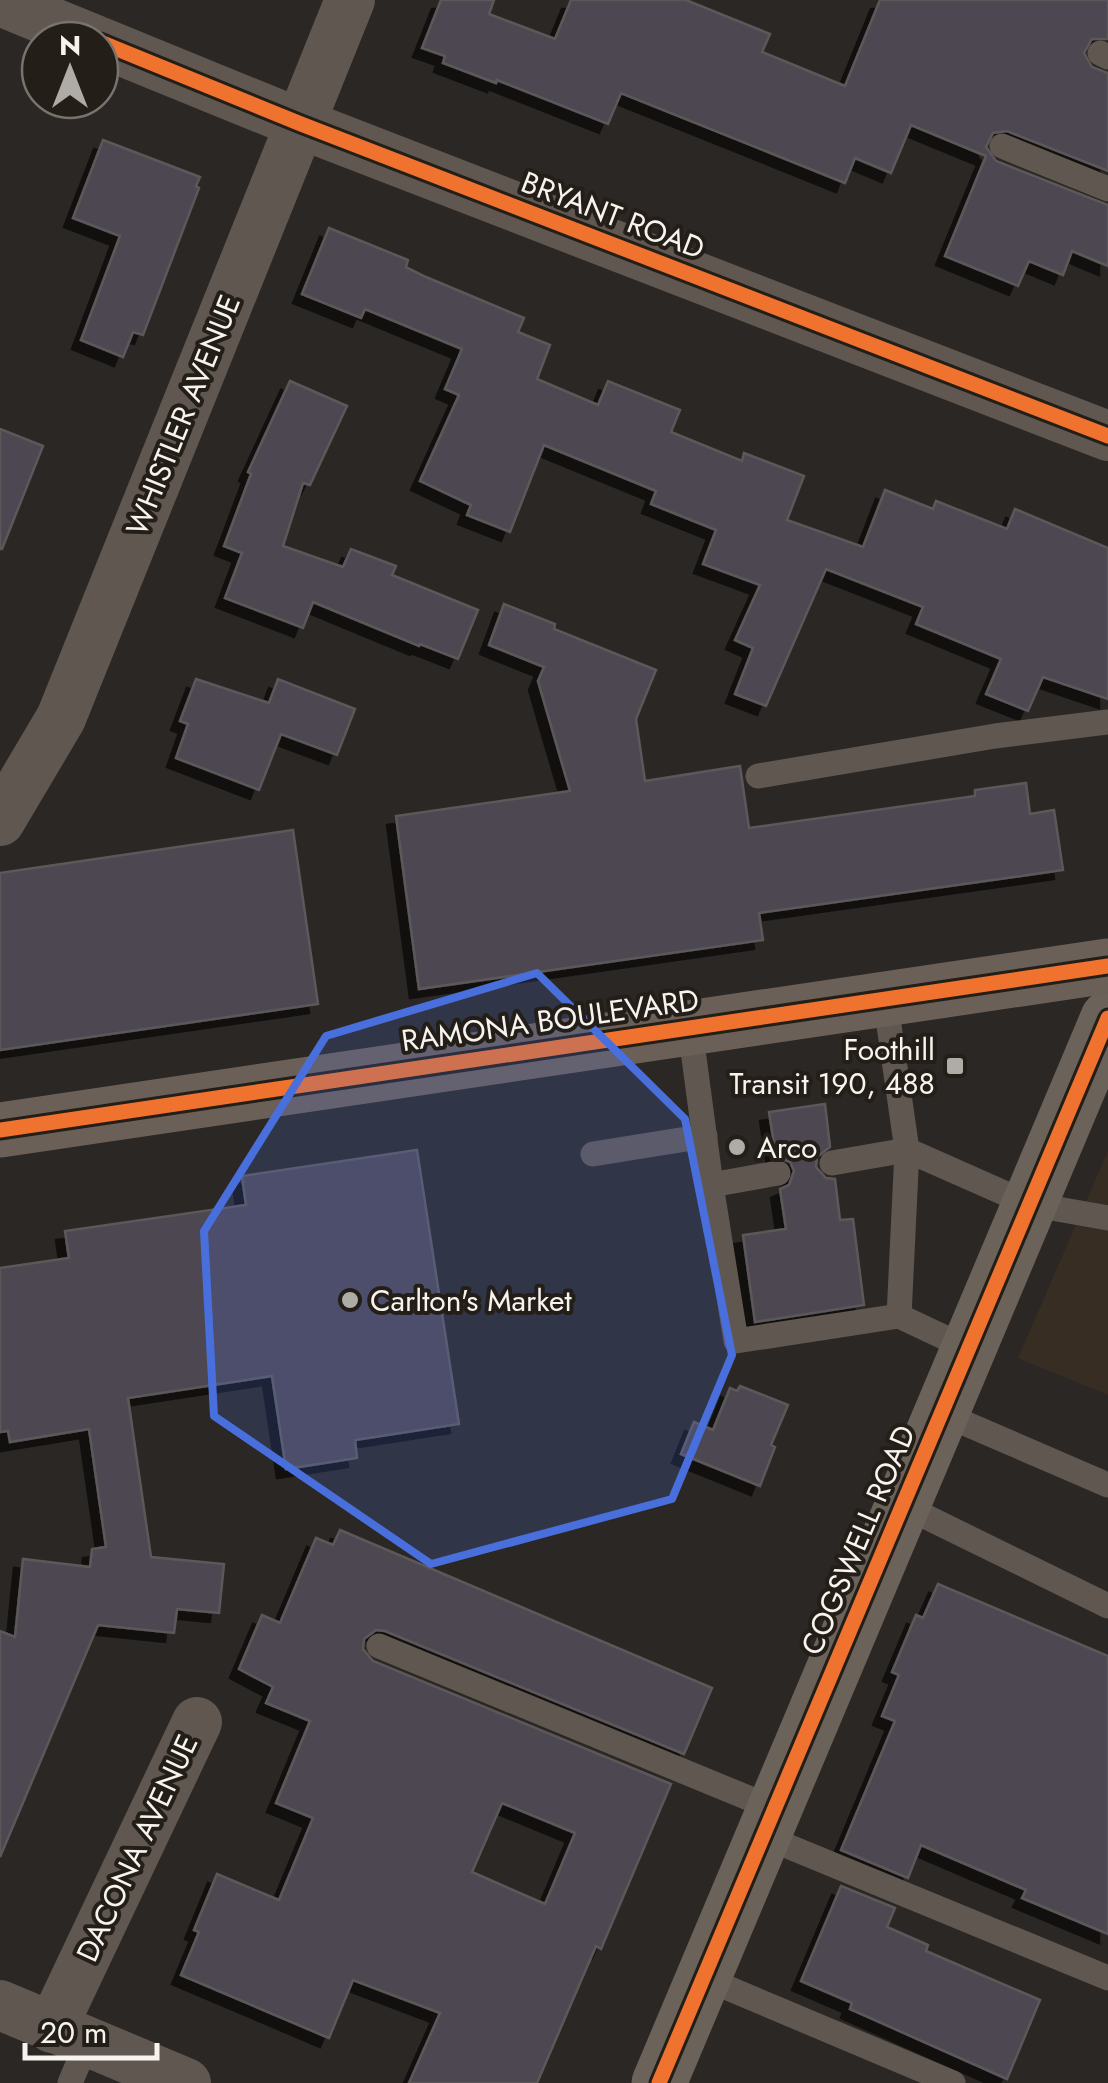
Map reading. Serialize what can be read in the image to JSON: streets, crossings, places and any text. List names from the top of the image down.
{
  "streets": {
    "main road": ["RAMONA BOULEVARD"],
    "street": [
      "BRYANT ROAD",
      "WHISTLER AVENUE",
      "COGSWELL ROAD",
      "DACONA AVENUE"
    ]
  },
  "crossings": [
    ["BRYANT ROAD", "WHISTLER AVENUE"]
  ],
  "places": {
    "transit": ["Foothill Transit 190, 488"],
    "other": ["Arco", "Carlton's Market"]
  },
  "scale_bar": "20 m",
  "north": "top"
}
